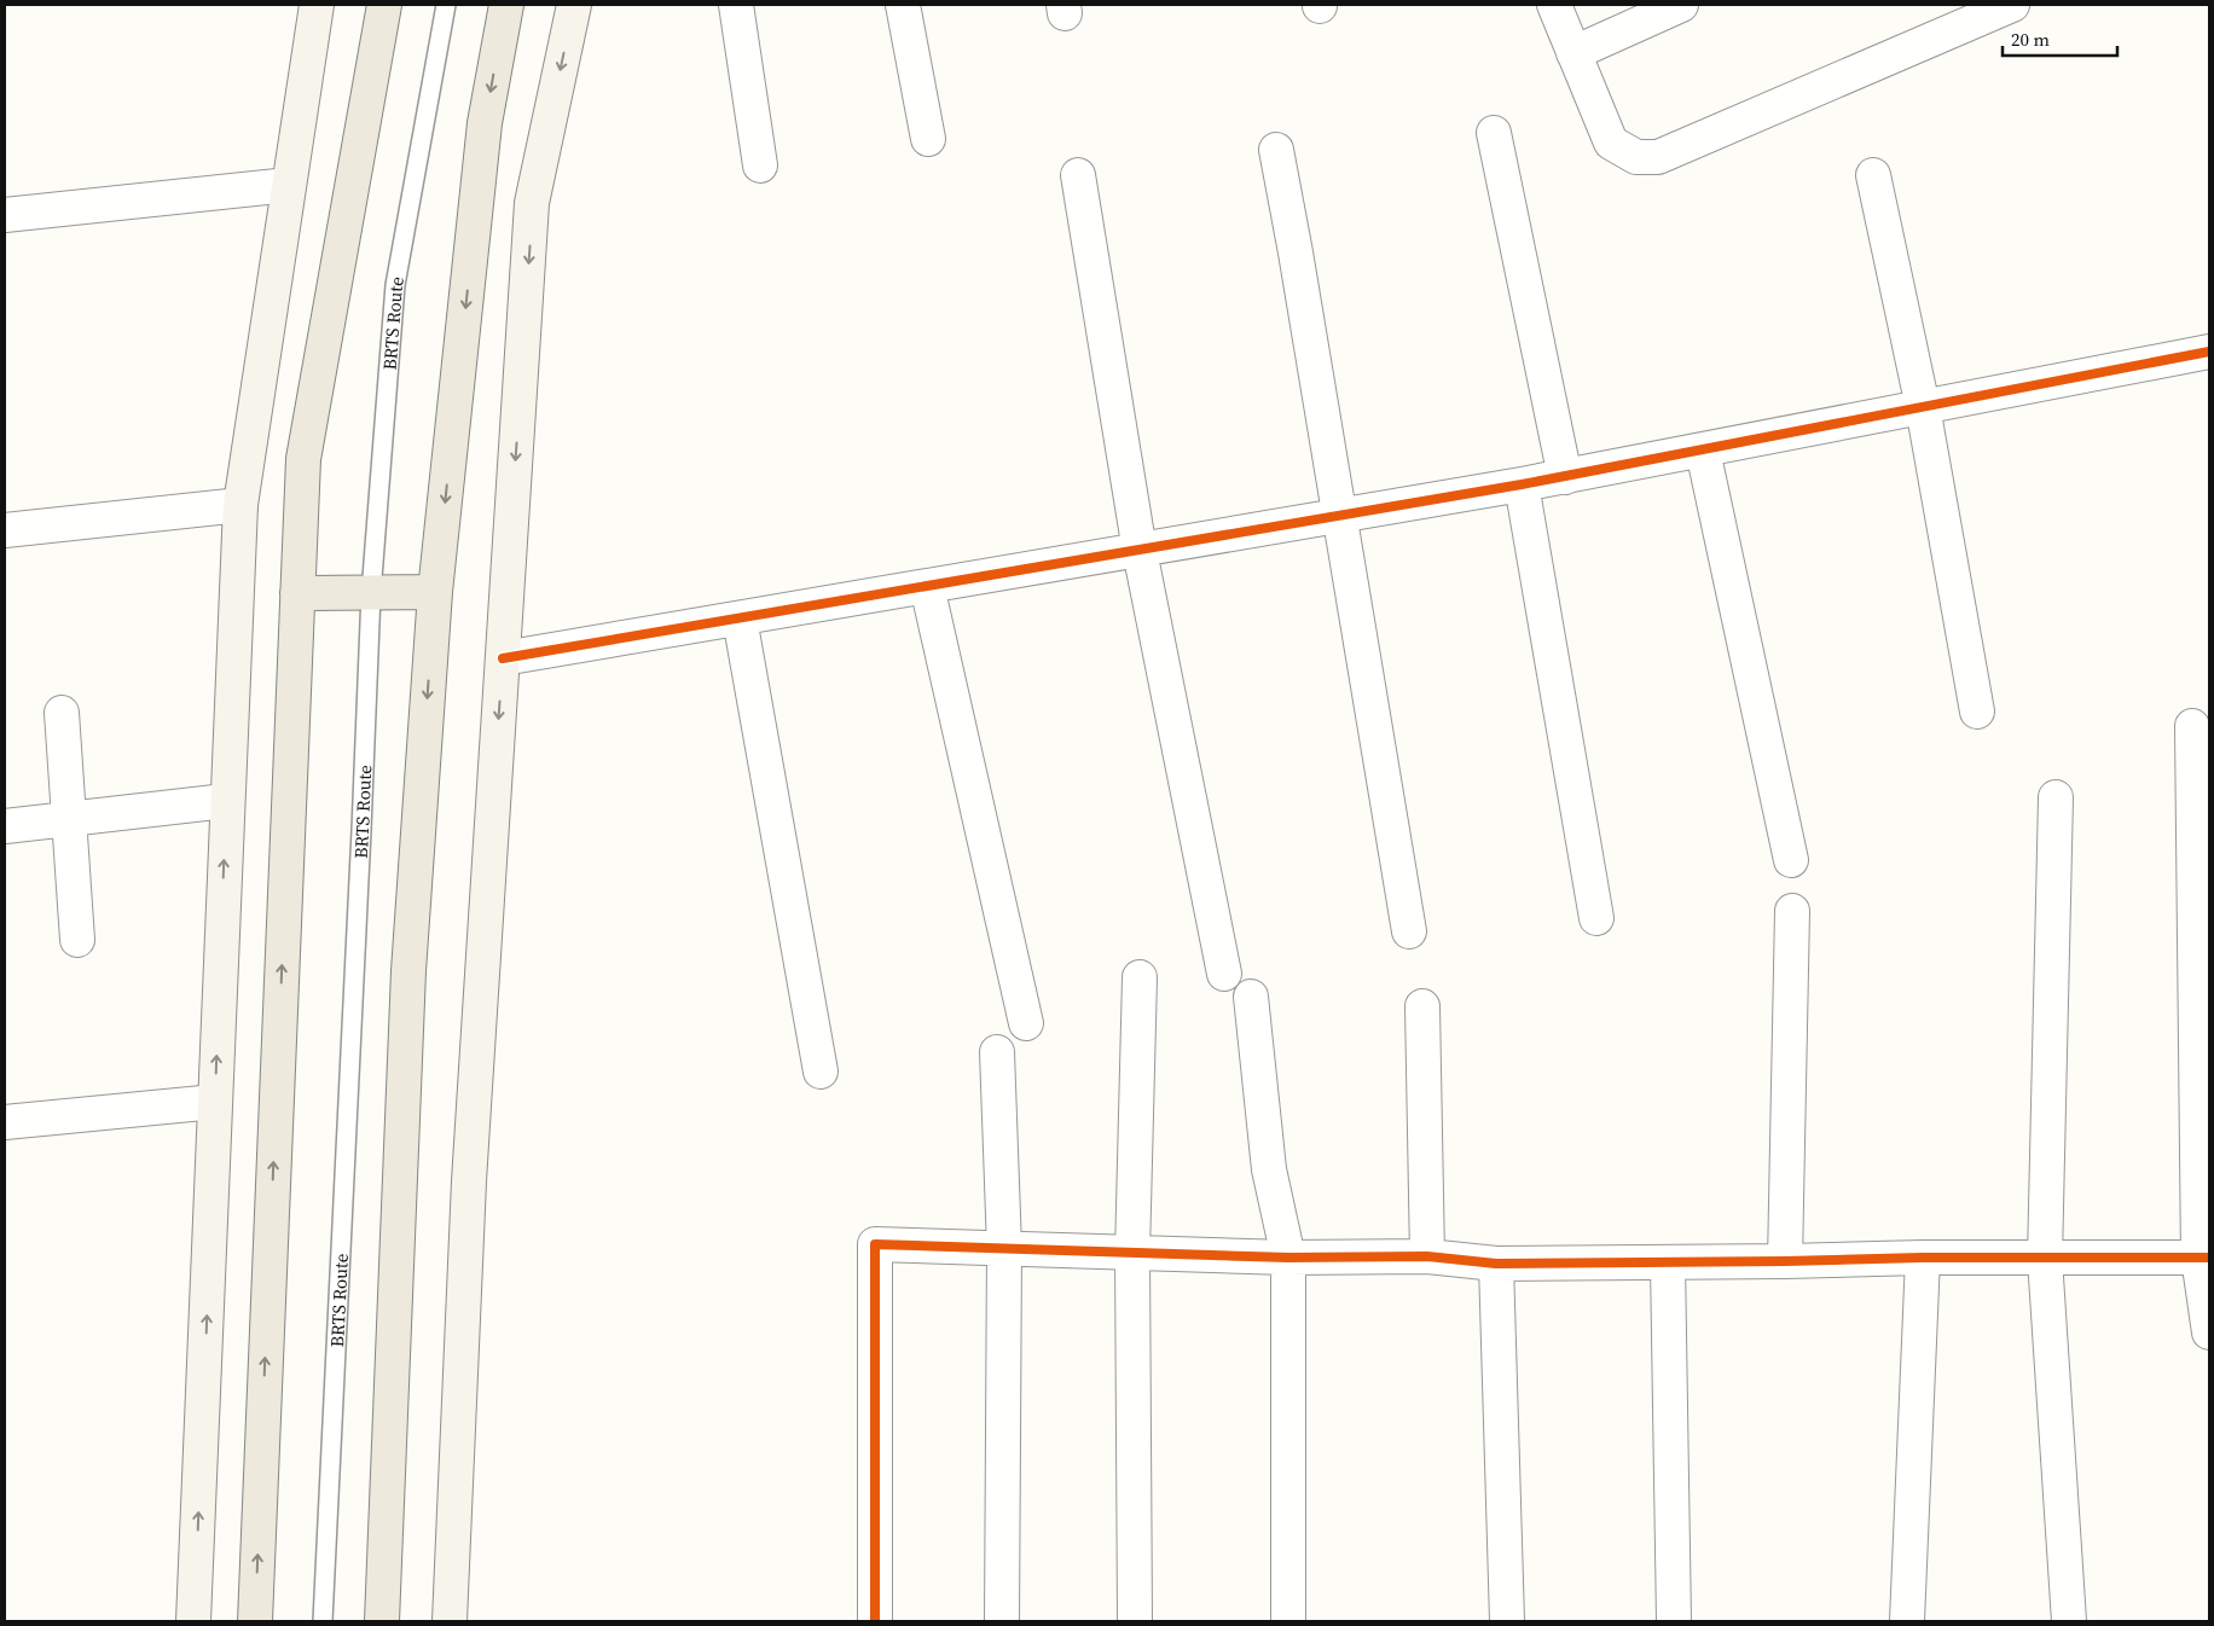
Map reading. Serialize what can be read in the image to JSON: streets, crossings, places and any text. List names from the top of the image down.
{
  "streets": {
    "lane": ["BRTS Route"]
  },
  "scale_bar": "20 m"
}
